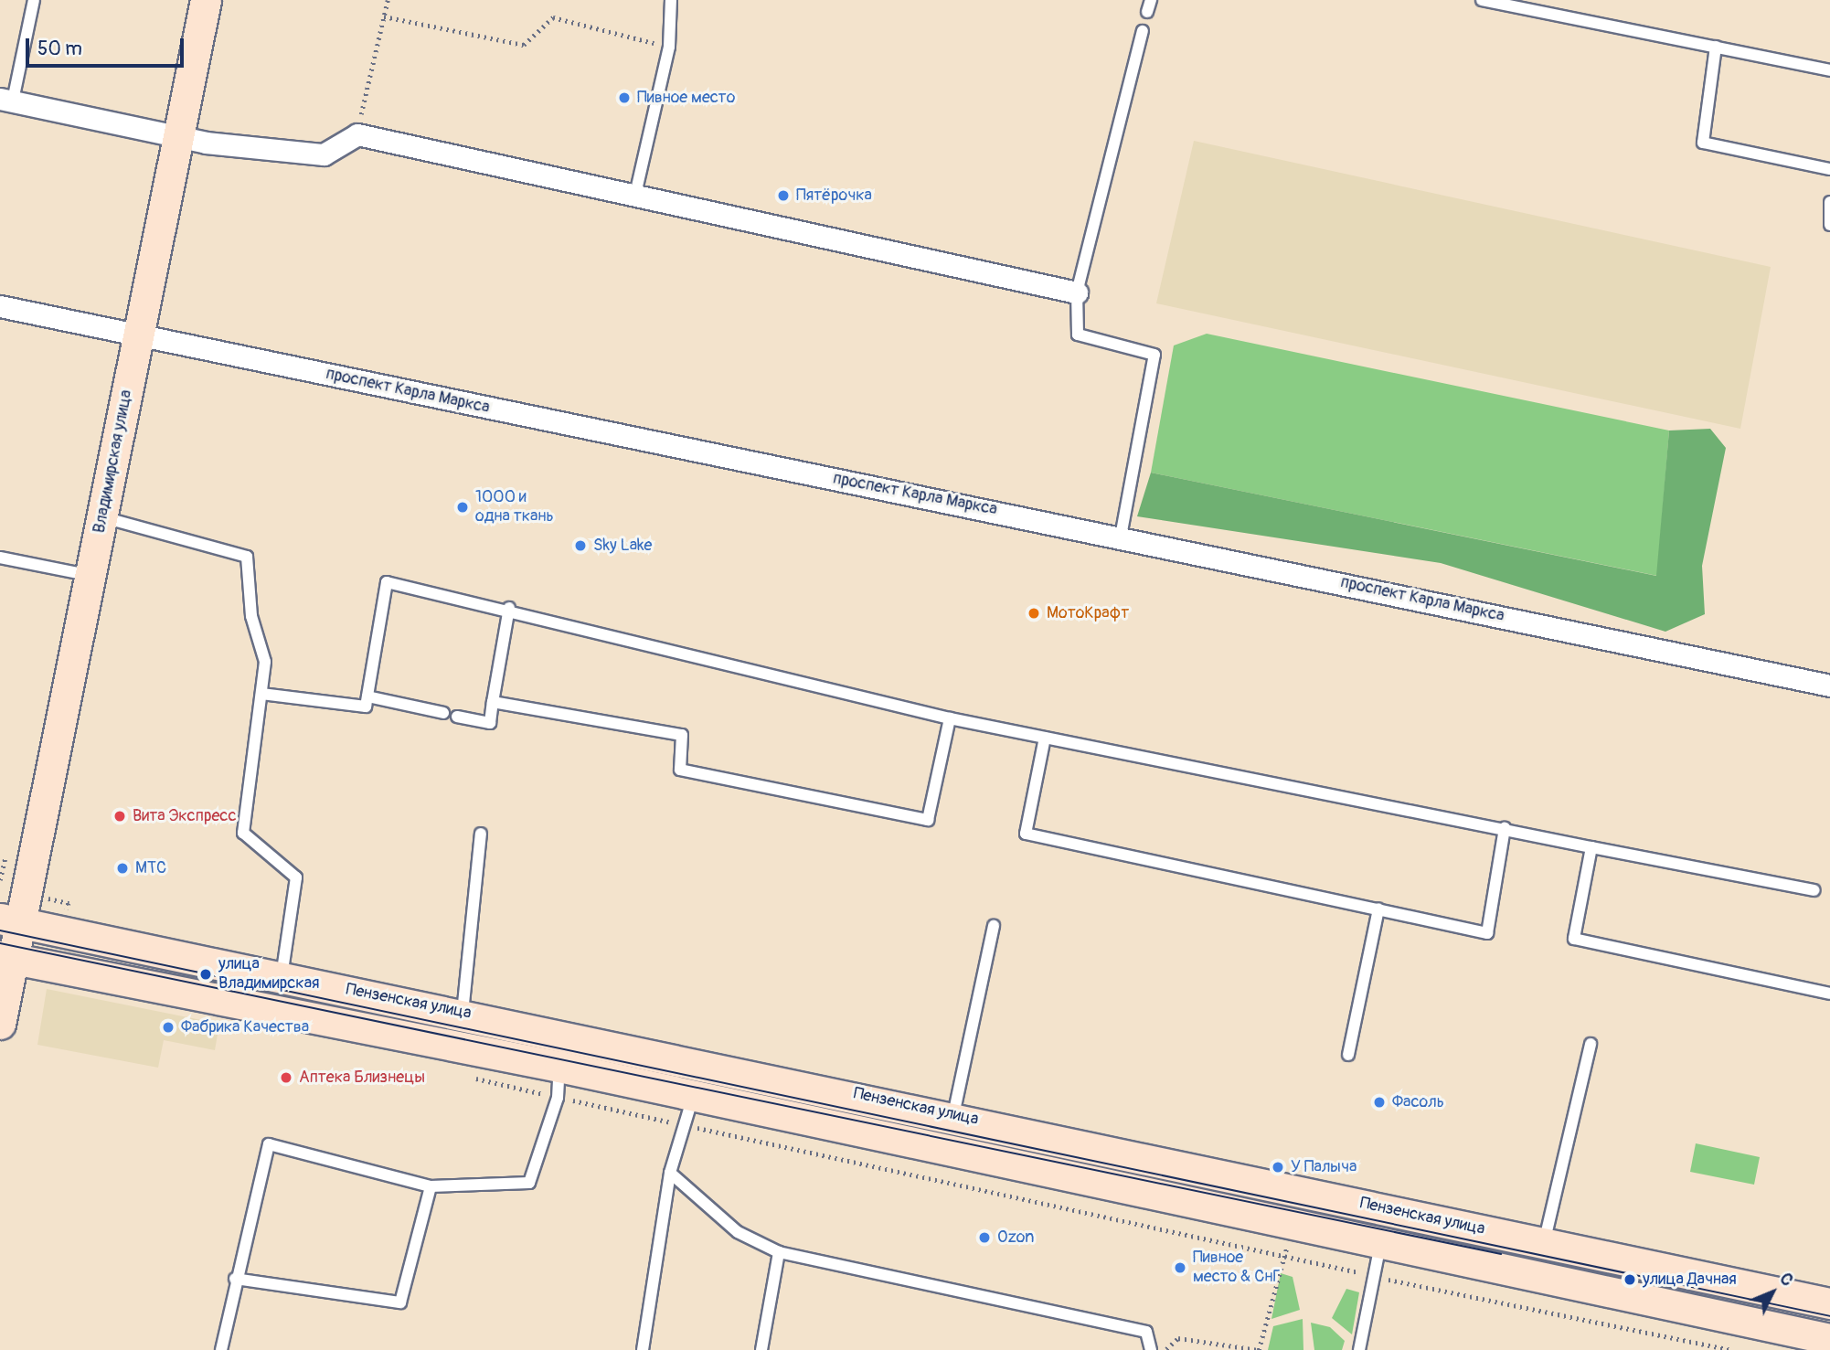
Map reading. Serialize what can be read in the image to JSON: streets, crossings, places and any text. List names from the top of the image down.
{
  "streets": {
    "main road": ["Владимирская улица", "Пензенская улица"],
    "street": ["проспект Карла Маркса"]
  },
  "crossings": [
    ["проспект Карла Маркса", "Владимирская улица"],
    ["Владимирская улица", "Пензенская улица"]
  ],
  "places": [
    "Пивное место",
    "Пятёрочка",
    "1000 и одна ткань",
    "Sky Lake",
    "МотоКрафт",
    "Вита Экспресс",
    "МТС",
    "улица Владимирская",
    "Фабрика Качества",
    "Аптека Близнецы",
    "Фасоль",
    "У Палыча",
    "Ozon",
    "Пивное место & СнГ",
    "улица Дачная"
  ],
  "scale_bar": "50 m",
  "north": "top right"
}
